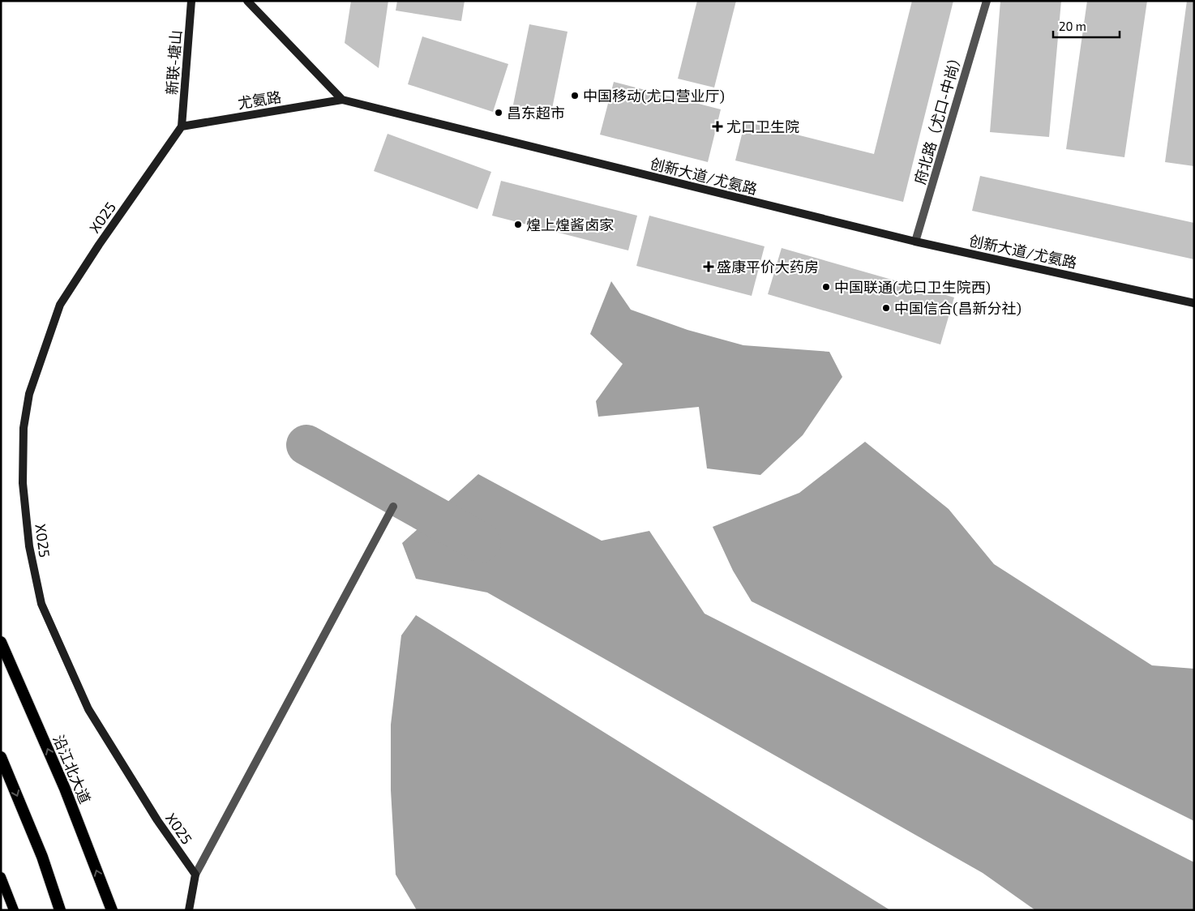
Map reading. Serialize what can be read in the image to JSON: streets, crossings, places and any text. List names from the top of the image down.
{
  "streets": {
    "highway": ["沿江北大道"],
    "main road": [
      "新联-塘山",
      "尤氨路",
      "创新大道/尤氨路",
      "X025"
    ],
    "street": ["府北路（尤口-中尚）"]
  },
  "crossings": [
    ["新联-塘山", "尤氨路"],
    ["新联-塘山", "X025"],
    ["尤氨路", "创新大道/尤氨路"],
    ["尤氨路", "X025"],
    ["府北路（尤口-中尚）", "创新大道/尤氨路"]
  ],
  "places": {
    "other": [
      "中国移动(尤口营业厅)",
      "昌东超市",
      "煌上煌酱卤家",
      "中国联通(尤口卫生院西)",
      "中国信合(昌新分社)"
    ],
    "health": ["尤口卫生院", "盛康平价大药房"]
  },
  "scale_bar": "20 m"
}
